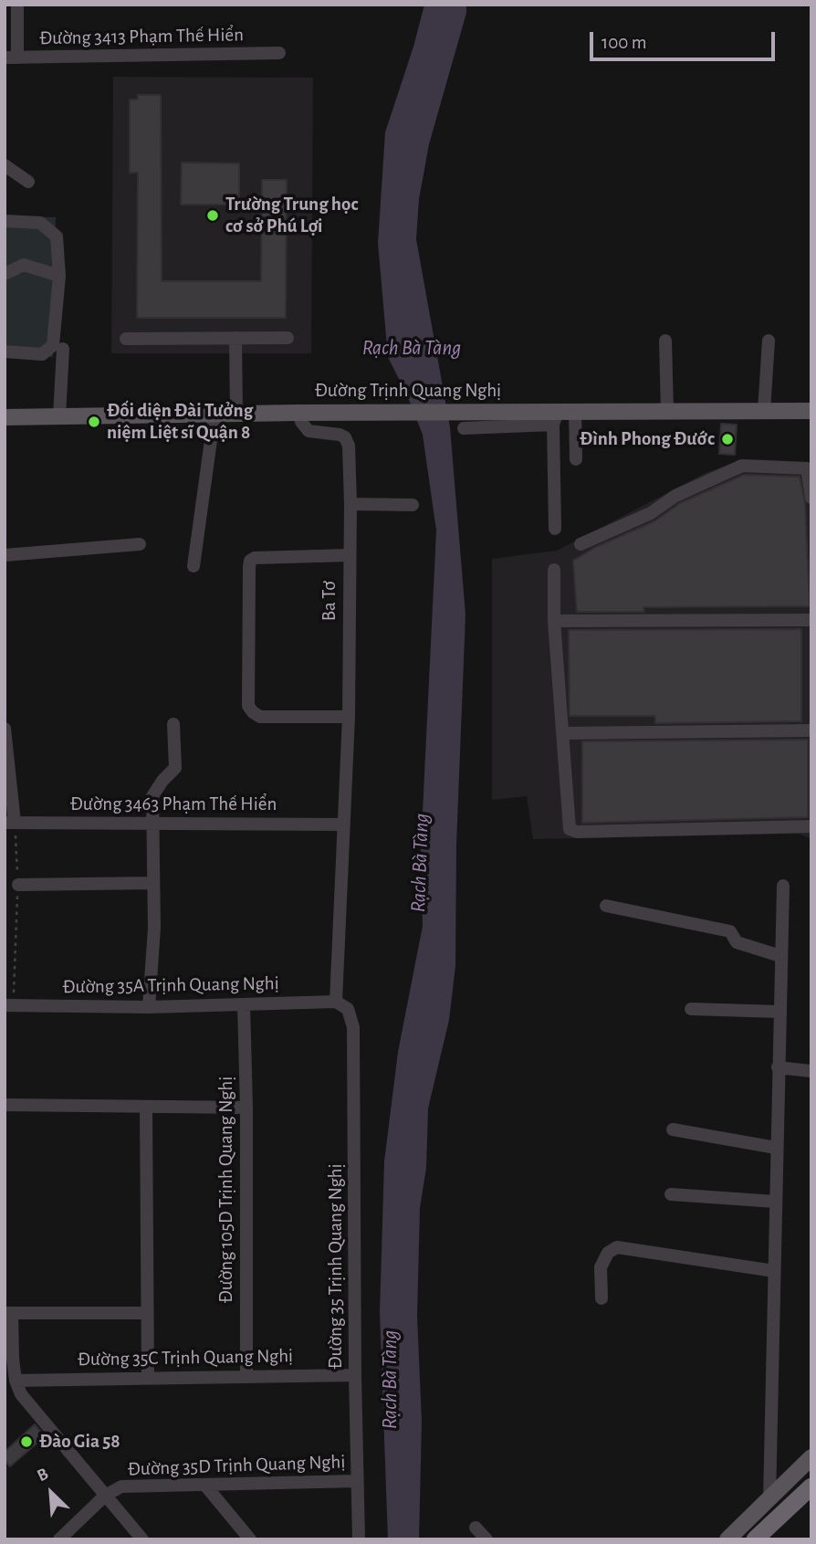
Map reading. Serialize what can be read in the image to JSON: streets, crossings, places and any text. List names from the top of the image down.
{
  "streets": {
    "main road": ["Đường Trịnh Quang Nghị"],
    "street": [
      "Đường 3413 Phạm Thế Hiển",
      "Ba Tơ",
      "Đường 3463 Phạm Thế Hiển",
      "Đường 35A Trịnh Quang Nghị",
      "Đường 105D Trịnh Quang Nghị",
      "Đường 35 Trịnh Quang Nghị",
      "Đường 35C Trịnh Quang Nghị",
      "Đường 35D Trịnh Quang Nghị"
    ]
  },
  "crossings": [
    ["Đường Trịnh Quang Nghị", "Ba Tơ"],
    ["Ba Tơ", "Đường 3463 Phạm Thế Hiển"],
    ["Ba Tơ", "Đường 35A Trịnh Quang Nghị"],
    ["Ba Tơ", "Đường 35 Trịnh Quang Nghị"],
    ["Đường 35A Trịnh Quang Nghị", "Đường 105D Trịnh Quang Nghị"],
    ["Đường 35A Trịnh Quang Nghị", "Đường 35 Trịnh Quang Nghị"],
    ["Đường 105D Trịnh Quang Nghị", "Đường 35C Trịnh Quang Nghị"],
    ["Đường 35 Trịnh Quang Nghị", "Đường 35C Trịnh Quang Nghị"],
    ["Đường 35 Trịnh Quang Nghị", "Đường 35D Trịnh Quang Nghị"]
  ],
  "water": ["Rạch Bà Tàng"],
  "places": [
    "Trường Trung học cơ sở Phú Lợi",
    "Đối diện Đài Tưởng niệm Liệt sĩ Quận 8",
    "Đình Phong Đước",
    "Đào Gia 58"
  ],
  "scale_bar": "100 m",
  "north": "top left"
}
